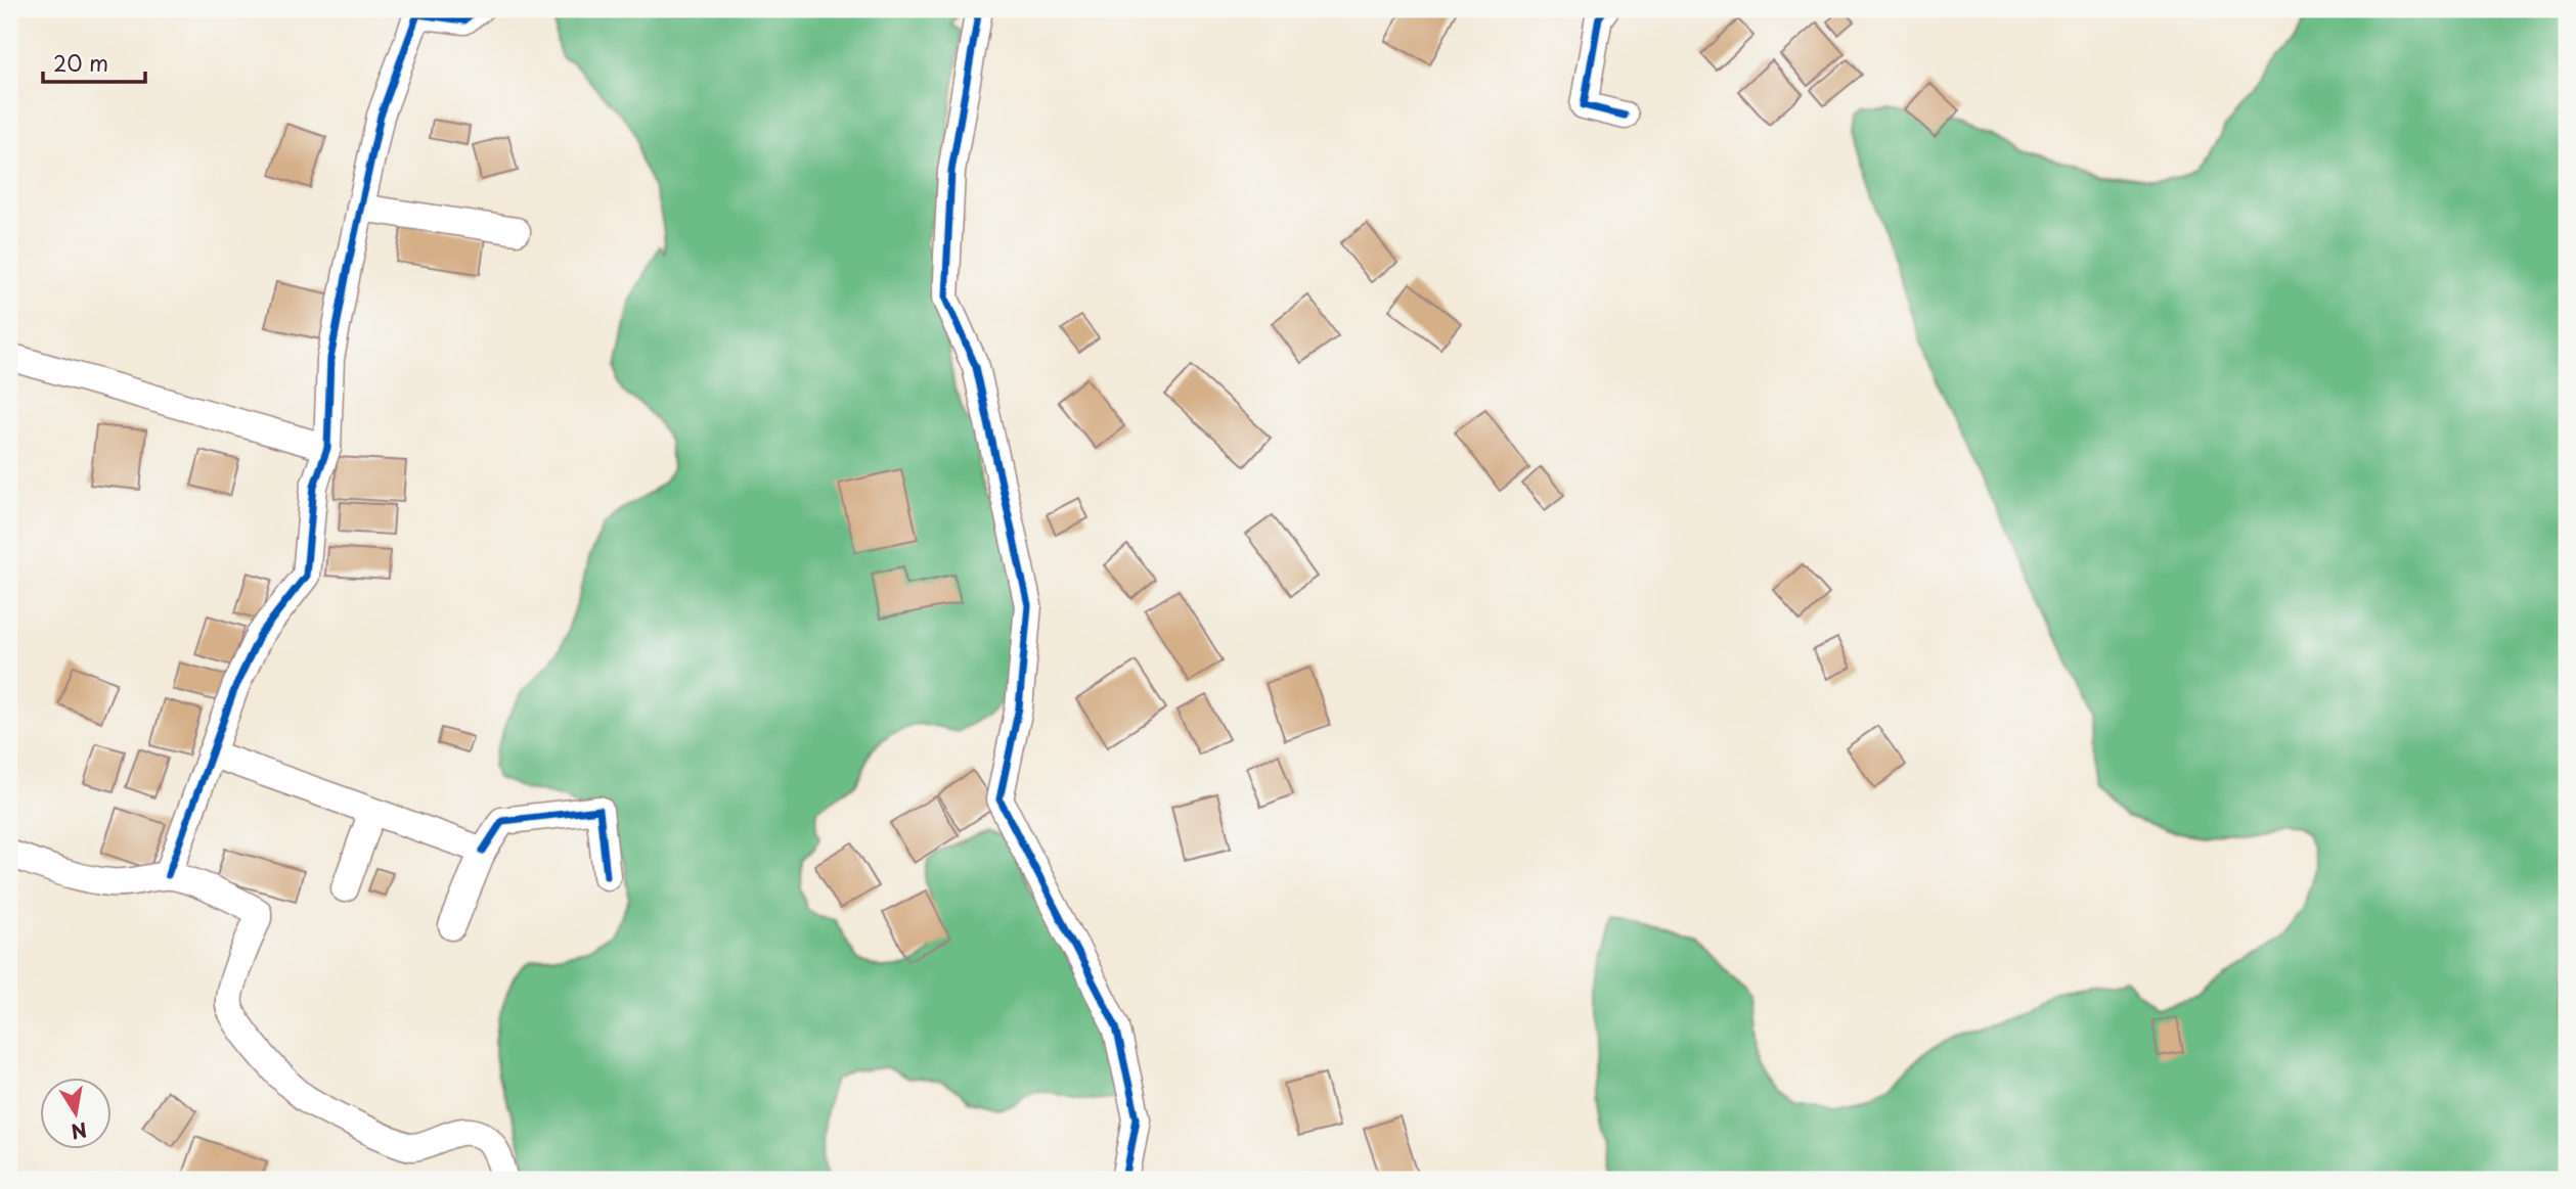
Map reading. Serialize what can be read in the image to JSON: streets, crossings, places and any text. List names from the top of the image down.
{
  "scale_bar": "20 m",
  "north": "bottom"
}
